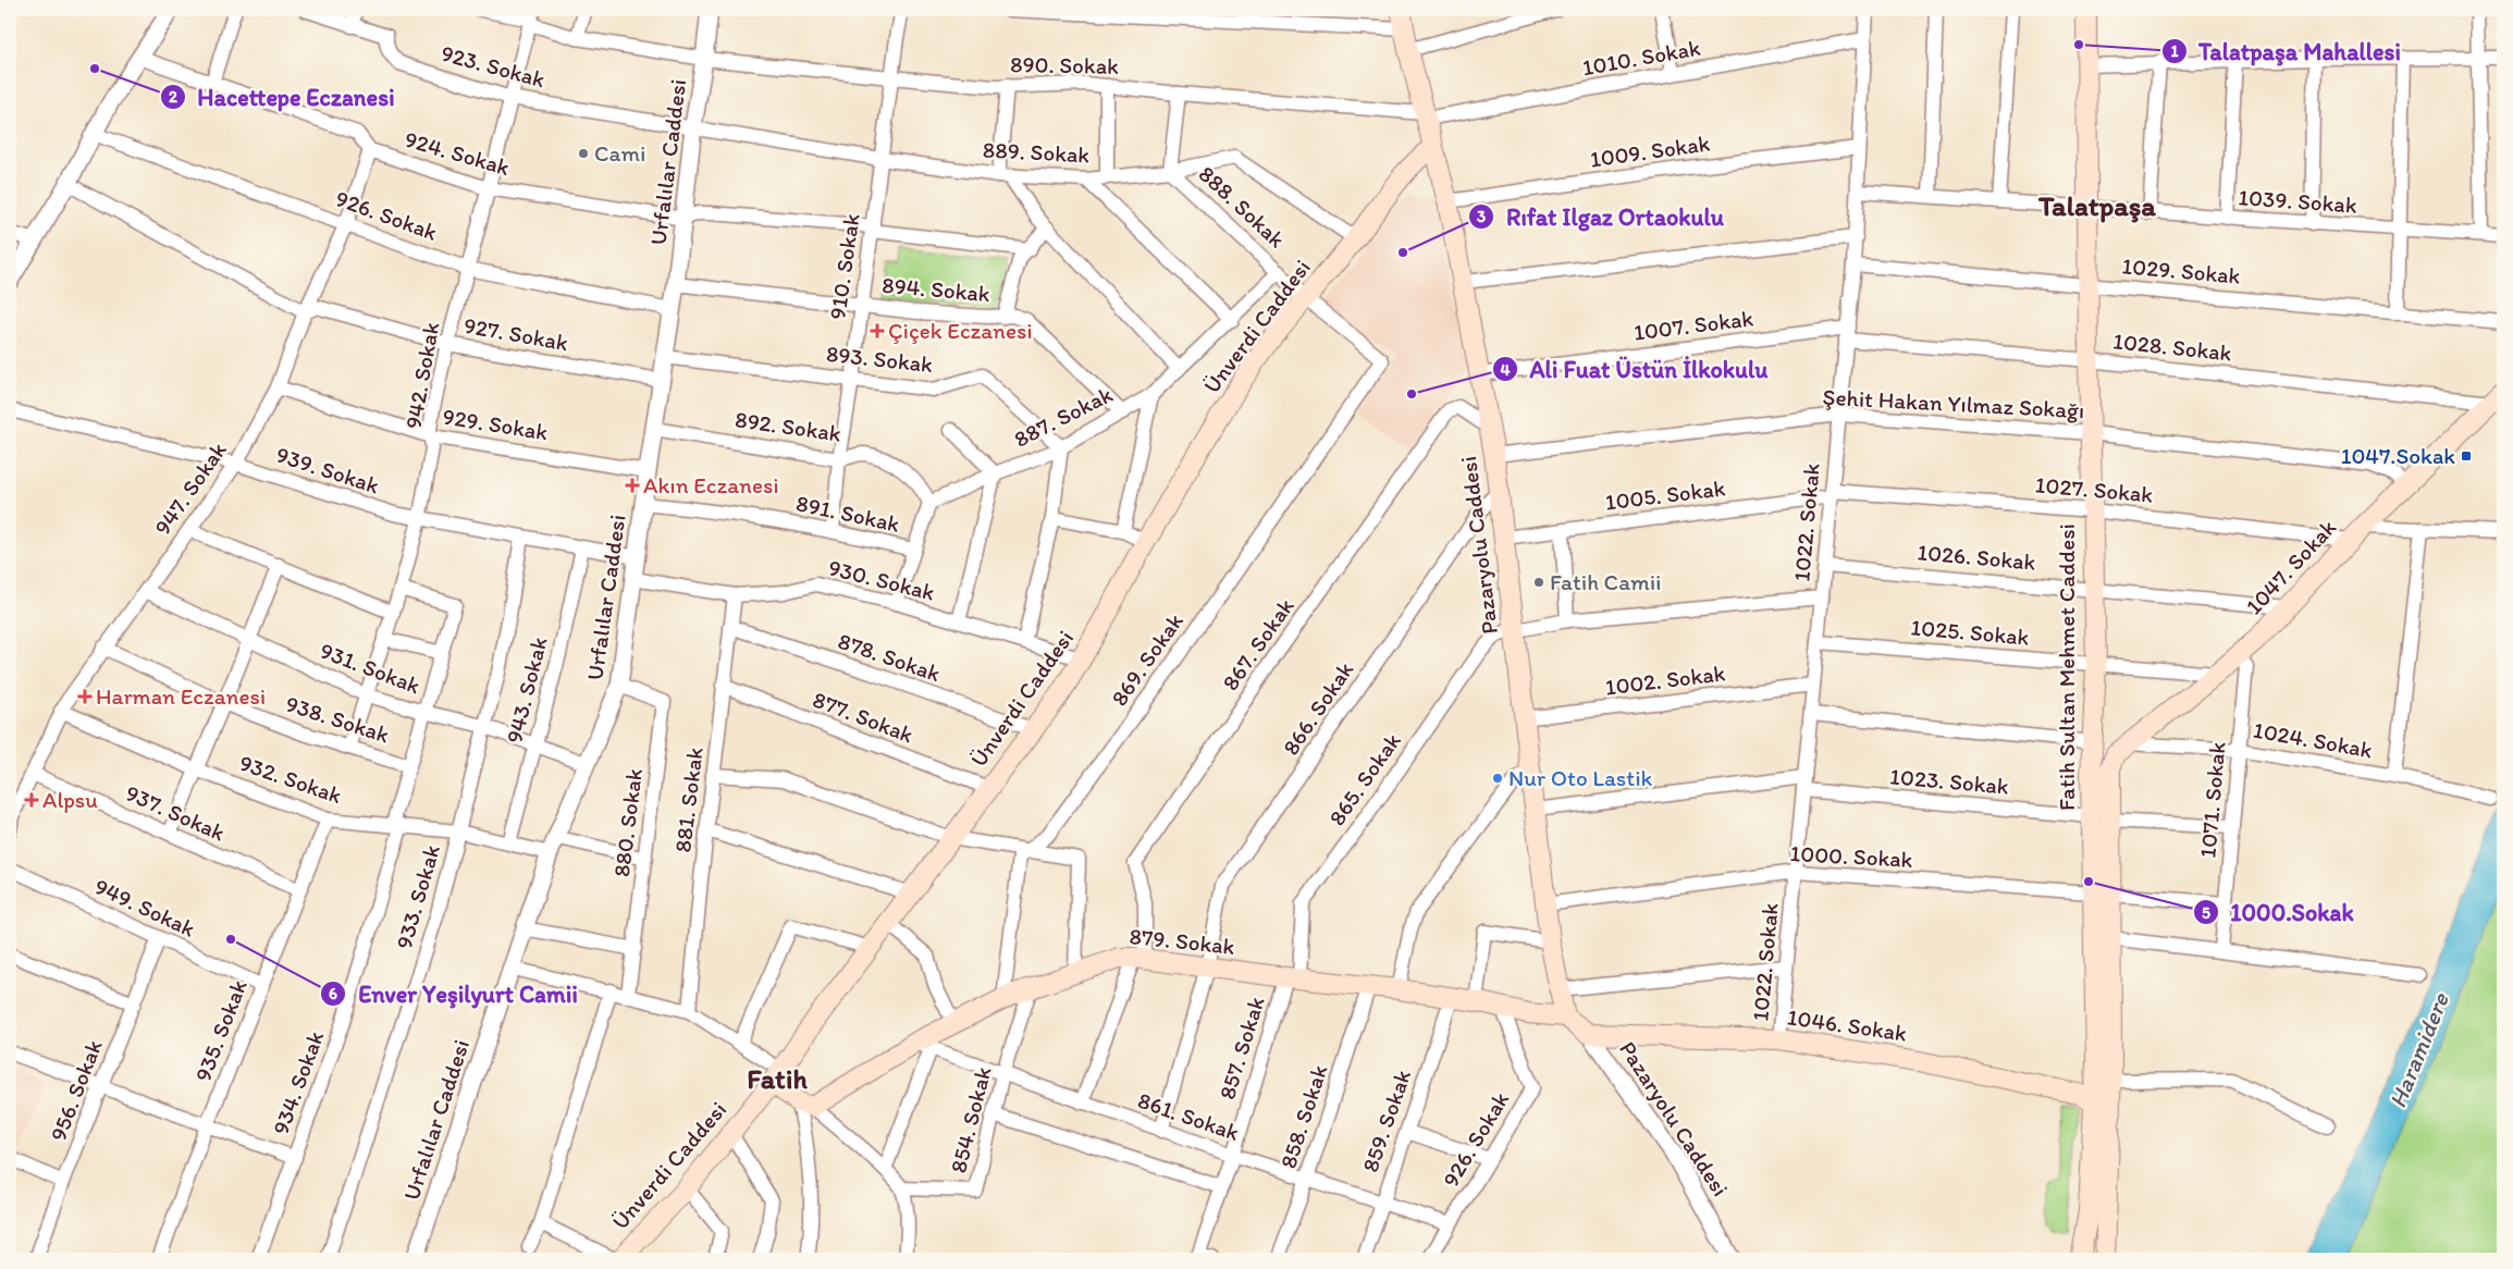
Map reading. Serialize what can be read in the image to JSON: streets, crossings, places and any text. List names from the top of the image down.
{
  "streets": {
    "main road": [
      "Ünverdi Caddesi",
      "Pazaryolu Caddesi",
      "1047. Sokak",
      "Fatih Sultan Mehmet Caddesi",
      "879. Sokak",
      "1046. Sokak"
    ],
    "street": [
      "1010. Sokak",
      "890. Sokak",
      "923. Sokak",
      "1009. Sokak",
      "889. Sokak",
      "924. Sokak",
      "Urfalılar Caddesi",
      "1039. Sokak",
      "888. Sokak",
      "926. Sokak",
      "910. Sokak",
      "1029. Sokak",
      "894. Sokak",
      "1007. Sokak",
      "927. Sokak",
      "1028. Sokak",
      "893. Sokak",
      "942. Sokak",
      "Şehit Hakan Yılmaz Sokağı",
      "887. Sokak",
      "929. Sokak",
      "892. Sokak",
      "939. Sokak",
      "947. Sokak",
      "1027. Sokak",
      "1005. Sokak",
      "891. Sokak",
      "1022. Sokak",
      "1026. Sokak",
      "930. Sokak",
      "1025. Sokak",
      "867. Sokak",
      "878. Sokak",
      "869. Sokak",
      "931. Sokak",
      "1002. Sokak",
      "943. Sokak",
      "866. Sokak",
      "877. Sokak",
      "938. Sokak",
      "1024. Sokak",
      "932. Sokak",
      "865. Sokak",
      "1023. Sokak",
      "881. Sokak",
      "1071. Sokak",
      "937. Sokak",
      "880. Sokak",
      "1000. Sokak",
      "933. Sokak",
      "949. Sokak",
      "935. Sokak",
      "857. Sokak",
      "934. Sokak",
      "956. Sokak",
      "861. Sokak",
      "858. Sokak",
      "854. Sokak",
      "859. Sokak"
    ]
  },
  "crossings": [
    ["1010. Sokak", "890. Sokak"],
    ["1010. Sokak", "1022. Sokak"],
    ["1010. Sokak", "Pazaryolu Caddesi"],
    ["890. Sokak", "Urfalılar Caddesi"],
    ["890. Sokak", "910. Sokak"],
    ["890. Sokak", "942. Sokak"],
    ["890. Sokak", "Pazaryolu Caddesi"],
    ["923. Sokak", "889. Sokak"],
    ["923. Sokak", "Urfalılar Caddesi"],
    ["923. Sokak", "942. Sokak"],
    ["1009. Sokak", "1022. Sokak"],
    ["1009. Sokak", "Pazaryolu Caddesi"],
    ["889. Sokak", "Urfalılar Caddesi"],
    ["889. Sokak", "888. Sokak"],
    ["889. Sokak", "910. Sokak"],
    ["889. Sokak", "Ünverdi Caddesi"],
    ["924. Sokak", "Urfalılar Caddesi"],
    ["924. Sokak", "942. Sokak"],
    ["924. Sokak", "947. Sokak"],
    ["Urfalılar Caddesi", "926. Sokak"],
    ["Urfalılar Caddesi", "894. Sokak"],
    ["Urfalılar Caddesi", "927. Sokak"],
    ["Urfalılar Caddesi", "893. Sokak"],
    ["Urfalılar Caddesi", "929. Sokak"],
    ["Urfalılar Caddesi", "892. Sokak"],
    ["Urfalılar Caddesi", "939. Sokak"],
    ["Urfalılar Caddesi", "891. Sokak"],
    ["Urfalılar Caddesi", "930. Sokak"],
    ["Urfalılar Caddesi", "931. Sokak"],
    ["Urfalılar Caddesi", "932. Sokak"],
    ["Urfalılar Caddesi", "880. Sokak"],
    ["1039. Sokak", "1022. Sokak"],
    ["1039. Sokak", "Fatih Sultan Mehmet Caddesi"],
    ["888. Sokak", "Ünverdi Caddesi"],
    ["888. Sokak", "887. Sokak"],
    ["888. Sokak", "869. Sokak"],
    ["926. Sokak", "942. Sokak"],
    ["926. Sokak", "947. Sokak"],
    ["926. Sokak", "879. Sokak"],
    ["926. Sokak", "861. Sokak"],
    ["910. Sokak", "894. Sokak"],
    ["910. Sokak", "893. Sokak"],
    ["910. Sokak", "892. Sokak"],
    ["910. Sokak", "891. Sokak"],
    ["1029. Sokak", "1022. Sokak"],
    ["1029. Sokak", "Fatih Sultan Mehmet Caddesi"],
    ["894. Sokak", "887. Sokak"],
    ["1007. Sokak", "1028. Sokak"],
    ["1007. Sokak", "1022. Sokak"],
    ["1007. Sokak", "Pazaryolu Caddesi"],
    ["Ünverdi Caddesi", "Pazaryolu Caddesi"],
    ["Ünverdi Caddesi", "930. Sokak"],
    ["Ünverdi Caddesi", "878. Sokak"],
    ["Ünverdi Caddesi", "877. Sokak"],
    ["927. Sokak", "942. Sokak"],
    ["927. Sokak", "947. Sokak"],
    ["1028. Sokak", "1022. Sokak"],
    ["1028. Sokak", "1047. Sokak"],
    ["1028. Sokak", "Fatih Sultan Mehmet Caddesi"],
    ["893. Sokak", "887. Sokak"],
    ["942. Sokak", "929. Sokak"],
    ["942. Sokak", "939. Sokak"],
    ["942. Sokak", "931. Sokak"],
    ["942. Sokak", "938. Sokak"],
    ["942. Sokak", "934. Sokak"],
    ["Şehit Hakan Yılmaz Sokağı", "1022. Sokak"],
    ["Şehit Hakan Yılmaz Sokağı", "Pazaryolu Caddesi"],
    ["Şehit Hakan Yılmaz Sokağı", "1047. Sokak"],
    ["Şehit Hakan Yılmaz Sokağı", "Fatih Sultan Mehmet Caddesi"],
    ["887. Sokak", "892. Sokak"],
    ["929. Sokak", "947. Sokak"],
    ["939. Sokak", "947. Sokak"],
    ["939. Sokak", "943. Sokak"],
    ["939. Sokak", "933. Sokak"],
    ["947. Sokak", "931. Sokak"],
    ["947. Sokak", "938. Sokak"],
    ["947. Sokak", "932. Sokak"],
    ["947. Sokak", "937. Sokak"],
    ["1027. Sokak", "1005. Sokak"],
    ["1027. Sokak", "1022. Sokak"],
    ["1027. Sokak", "1047. Sokak"],
    ["1027. Sokak", "Fatih Sultan Mehmet Caddesi"],
    ["1005. Sokak", "1022. Sokak"],
    ["1005. Sokak", "Pazaryolu Caddesi"],
    ["1022. Sokak", "1026. Sokak"],
    ["1022. Sokak", "1025. Sokak"],
    ["1022. Sokak", "1002. Sokak"],
    ["1022. Sokak", "865. Sokak"],
    ["1022. Sokak", "1023. Sokak"],
    ["1022. Sokak", "1000. Sokak"],
    ["1022. Sokak", "1046. Sokak"],
    ["Pazaryolu Caddesi", "867. Sokak"],
    ["Pazaryolu Caddesi", "1002. Sokak"],
    ["Pazaryolu Caddesi", "866. Sokak"],
    ["Pazaryolu Caddesi", "865. Sokak"],
    ["Pazaryolu Caddesi", "1023. Sokak"],
    ["Pazaryolu Caddesi", "1000. Sokak"],
    ["Pazaryolu Caddesi", "879. Sokak"],
    ["Pazaryolu Caddesi", "1046. Sokak"],
    ["1026. Sokak", "1047. Sokak"],
    ["1026. Sokak", "Fatih Sultan Mehmet Caddesi"],
    ["1047. Sokak", "1025. Sokak"],
    ["1047. Sokak", "Fatih Sultan Mehmet Caddesi"],
    ["1047. Sokak", "1024. Sokak"],
    ["1047. Sokak", "1071. Sokak"],
    ["930. Sokak", "881. Sokak"],
    ["1025. Sokak", "Fatih Sultan Mehmet Caddesi"],
    ["867. Sokak", "879. Sokak"],
    ["878. Sokak", "881. Sokak"],
    ["869. Sokak", "879. Sokak"],
    ["Fatih Sultan Mehmet Caddesi", "1023. Sokak"],
    ["Fatih Sultan Mehmet Caddesi", "1000. Sokak"],
    ["Fatih Sultan Mehmet Caddesi", "1046. Sokak"],
    ["931. Sokak", "943. Sokak"],
    ["931. Sokak", "933. Sokak"],
    ["931. Sokak", "934. Sokak"],
    ["943. Sokak", "932. Sokak"],
    ["866. Sokak", "879. Sokak"],
    ["866. Sokak", "861. Sokak"],
    ["877. Sokak", "881. Sokak"],
    ["938. Sokak", "934. Sokak"],
    ["1024. Sokak", "1071. Sokak"],
    ["932. Sokak", "880. Sokak"],
    ["932. Sokak", "933. Sokak"],
    ["932. Sokak", "935. Sokak"],
    ["932. Sokak", "934. Sokak"],
    ["865. Sokak", "879. Sokak"],
    ["865. Sokak", "857. Sokak"],
    ["937. Sokak", "935. Sokak"],
    ["949. Sokak", "935. Sokak"],
    ["949. Sokak", "956. Sokak"],
    ["879. Sokak", "857. Sokak"],
    ["879. Sokak", "861. Sokak"],
    ["879. Sokak", "858. Sokak"],
    ["879. Sokak", "854. Sokak"],
    ["879. Sokak", "859. Sokak"],
    ["857. Sokak", "861. Sokak"],
    ["861. Sokak", "858. Sokak"],
    ["861. Sokak", "854. Sokak"],
    ["861. Sokak", "859. Sokak"]
  ],
  "districts": ["Talatpaşa", "Fatih"],
  "water": ["Haramidere"],
  "places": {
    "other": [
      "Talatpaşa Mahallesi",
      "Hacettepe Eczanesi",
      "Cami",
      "Rıfat Ilgaz Ortaokulu",
      "Ali Fuat Üstün İlkokulu",
      "Fatih Camii",
      "Nur Oto Lastik",
      "1000.Sokak",
      "Enver Yeşilyurt Camii"
    ],
    "health": [
      "Çiçek Eczanesi",
      "Akın Eczanesi",
      "Harman Eczanesi",
      "Alpsu"
    ],
    "transit": ["1047.Sokak"]
  }
}
